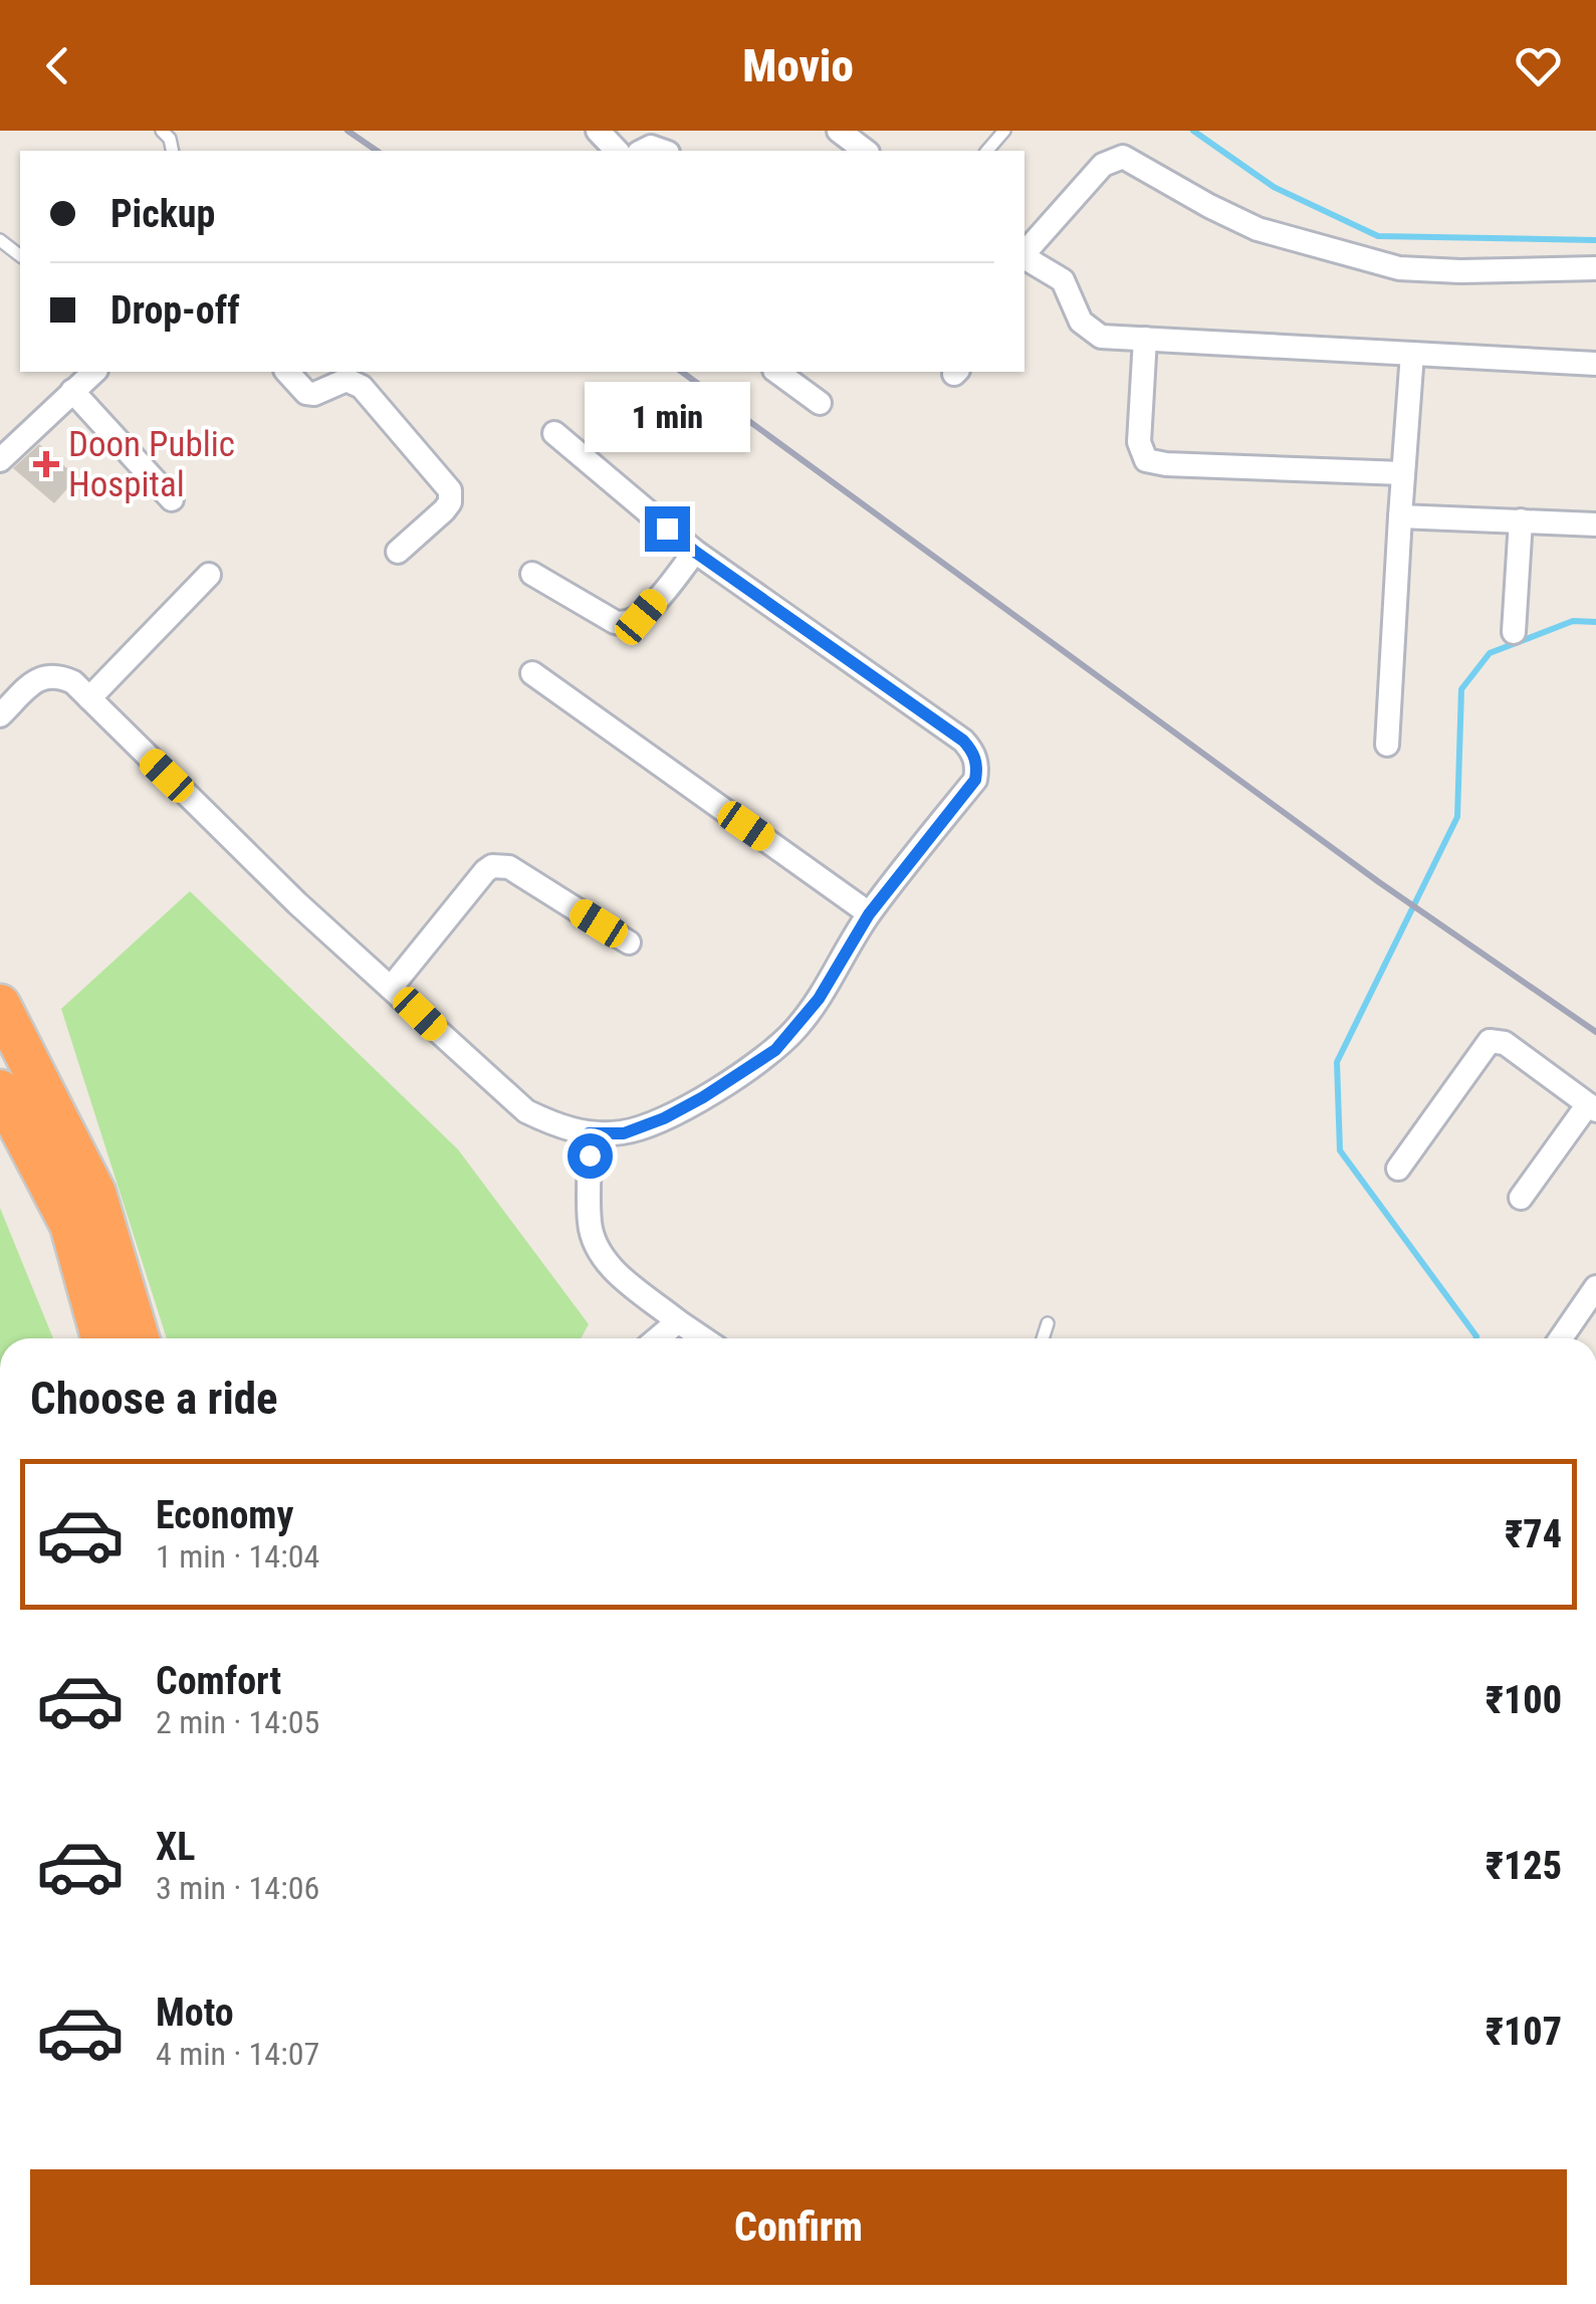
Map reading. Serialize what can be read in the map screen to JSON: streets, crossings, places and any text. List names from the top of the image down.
{
  "places": {
    "health": ["Doon Public Hospital"]
  },
  "page": {
    "header": "Movio",
    "banner": ["Pickup", "Drop-off"],
    "bubble": "1 min",
    "heading": "Choose a ride",
    "list": [
      {
        "name": "Economy",
        "note": "1 min · 14:04",
        "value": "₹74"
      },
      {
        "name": "Comfort",
        "note": "2 min · 14:05",
        "value": "₹100"
      },
      {
        "name": "XL",
        "note": "3 min · 14:06",
        "value": "₹125"
      },
      {
        "name": "Moto",
        "note": "4 min · 14:07",
        "value": "₹107"
      }
    ],
    "buttons": "Confirm"
  }
}
